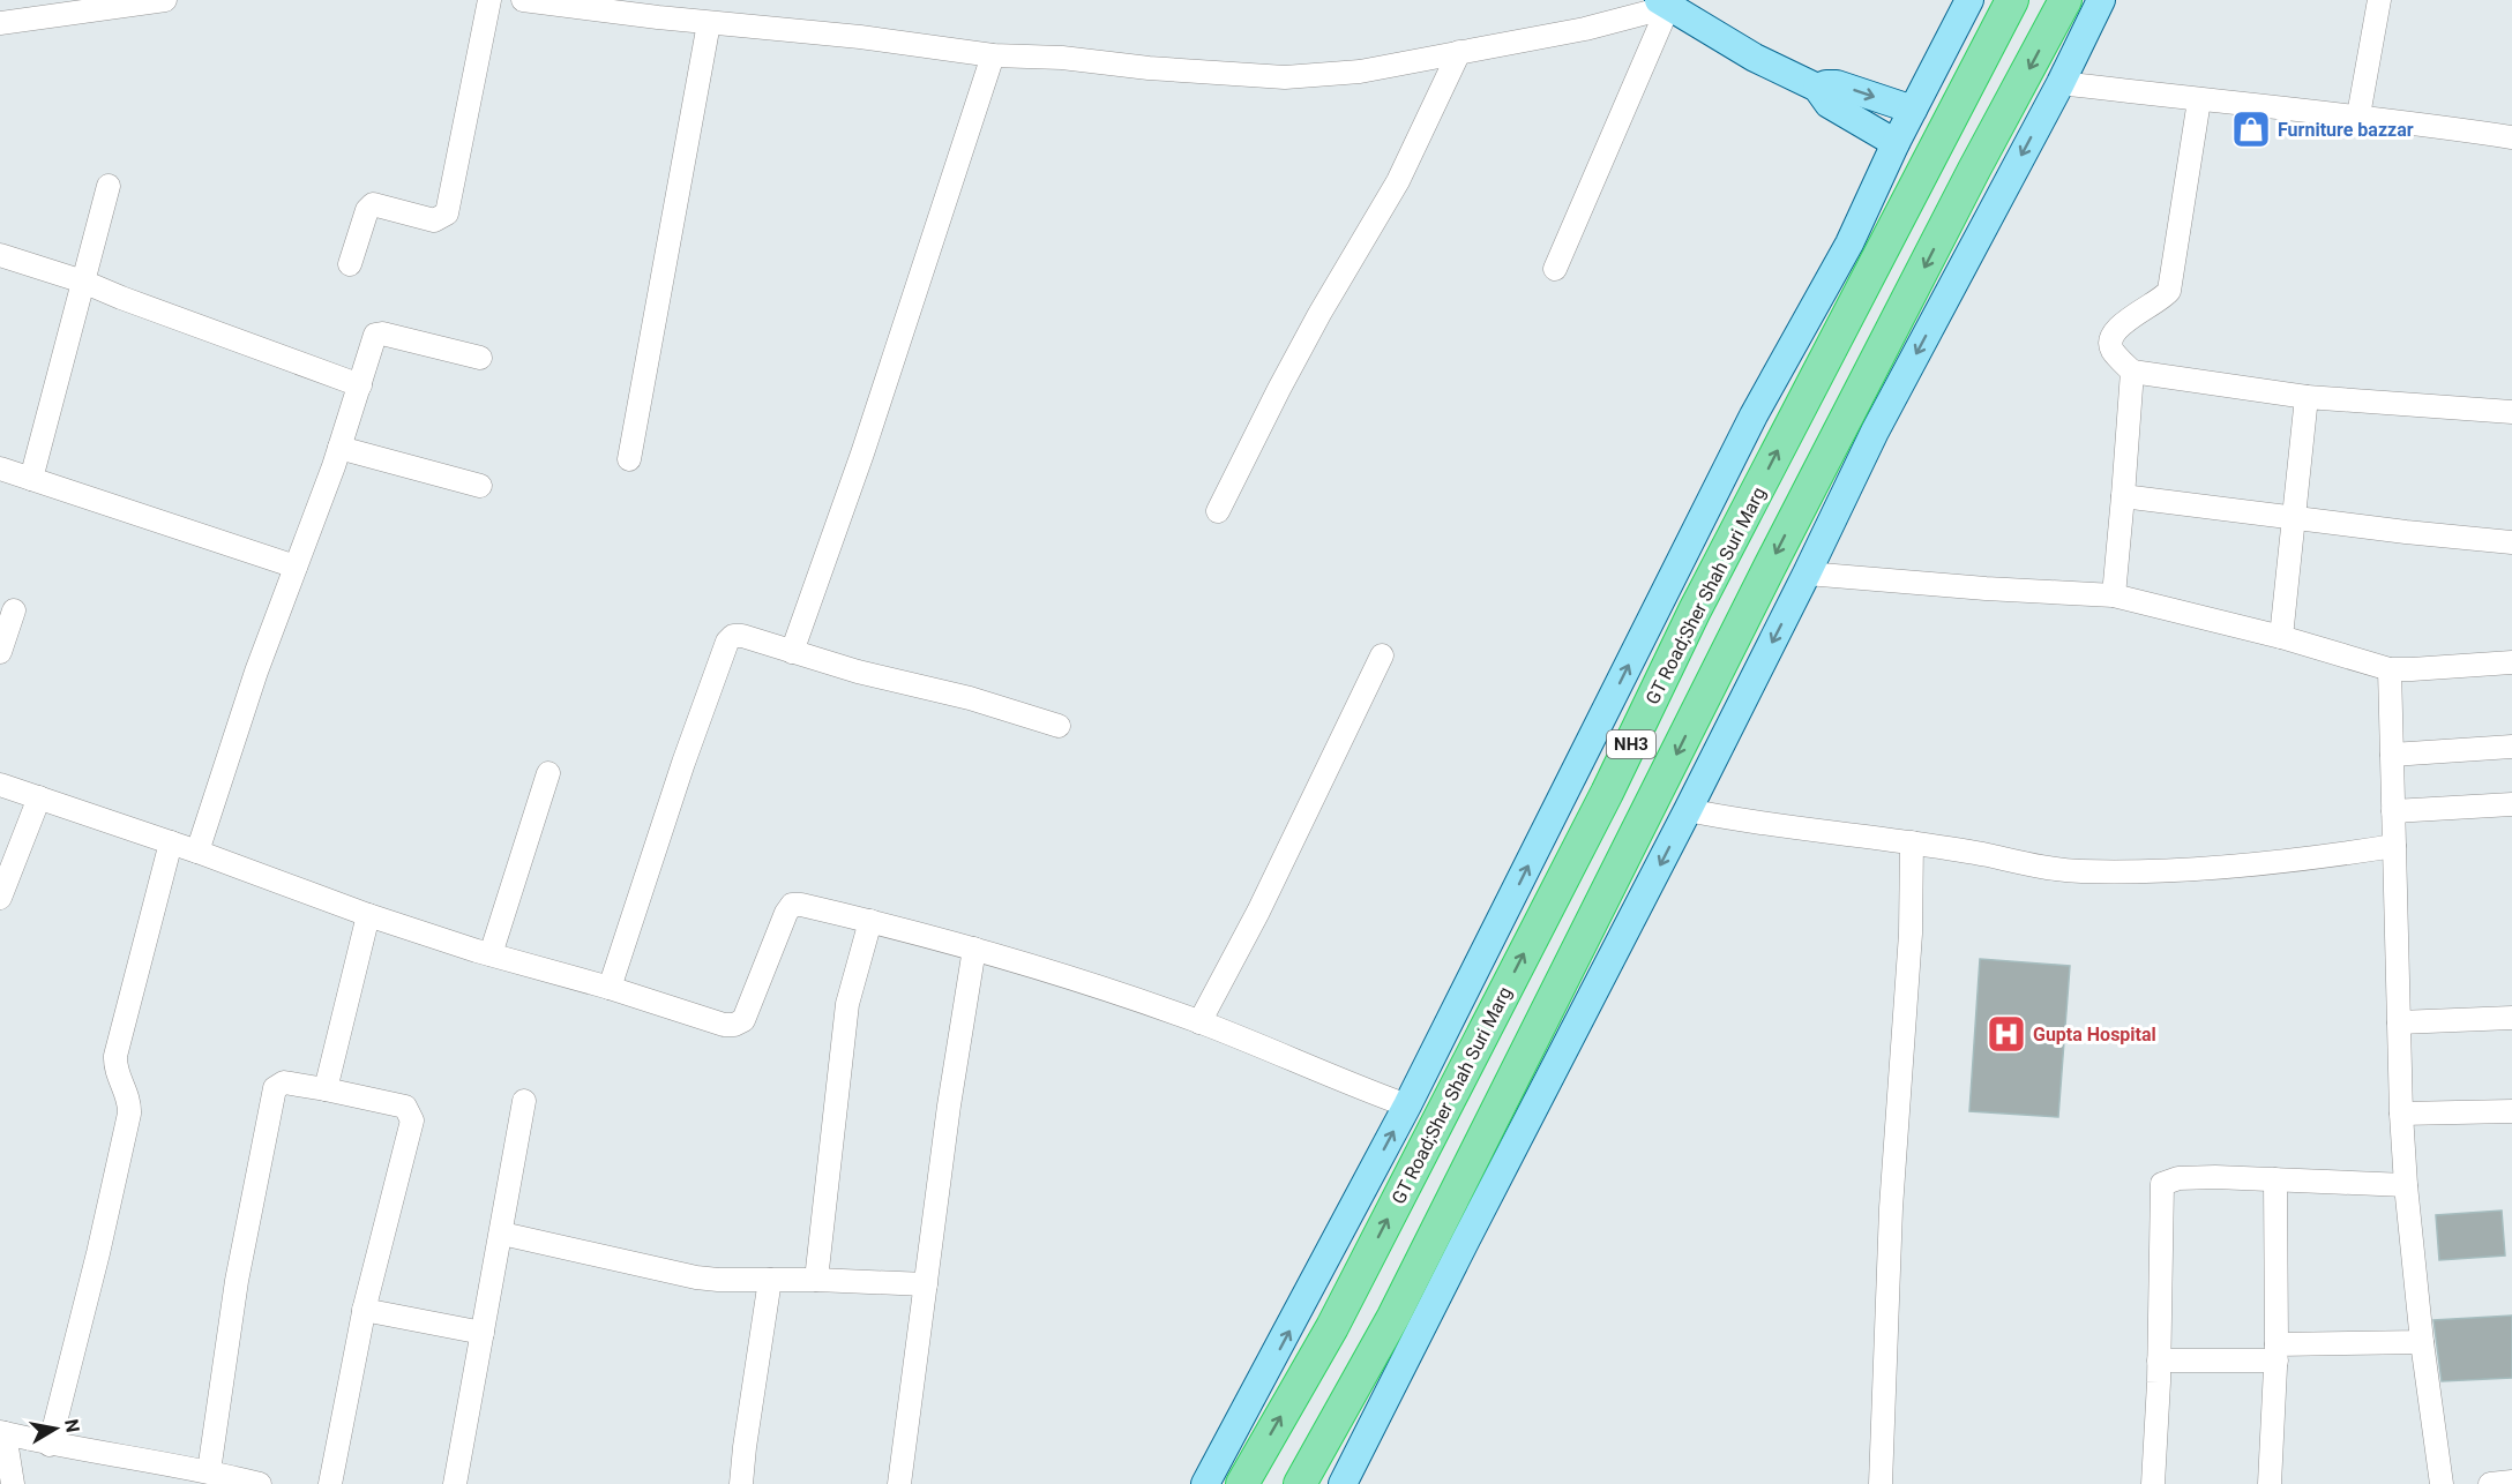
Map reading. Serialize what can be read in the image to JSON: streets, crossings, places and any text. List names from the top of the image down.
{
  "streets": {
    "highway": ["GT Road;Sher Shah Suri Marg", "NH3"]
  },
  "places": {
    "shop": ["Furniture bazzar"],
    "hospital": ["Gupta Hospital"]
  },
  "north": "right"
}
